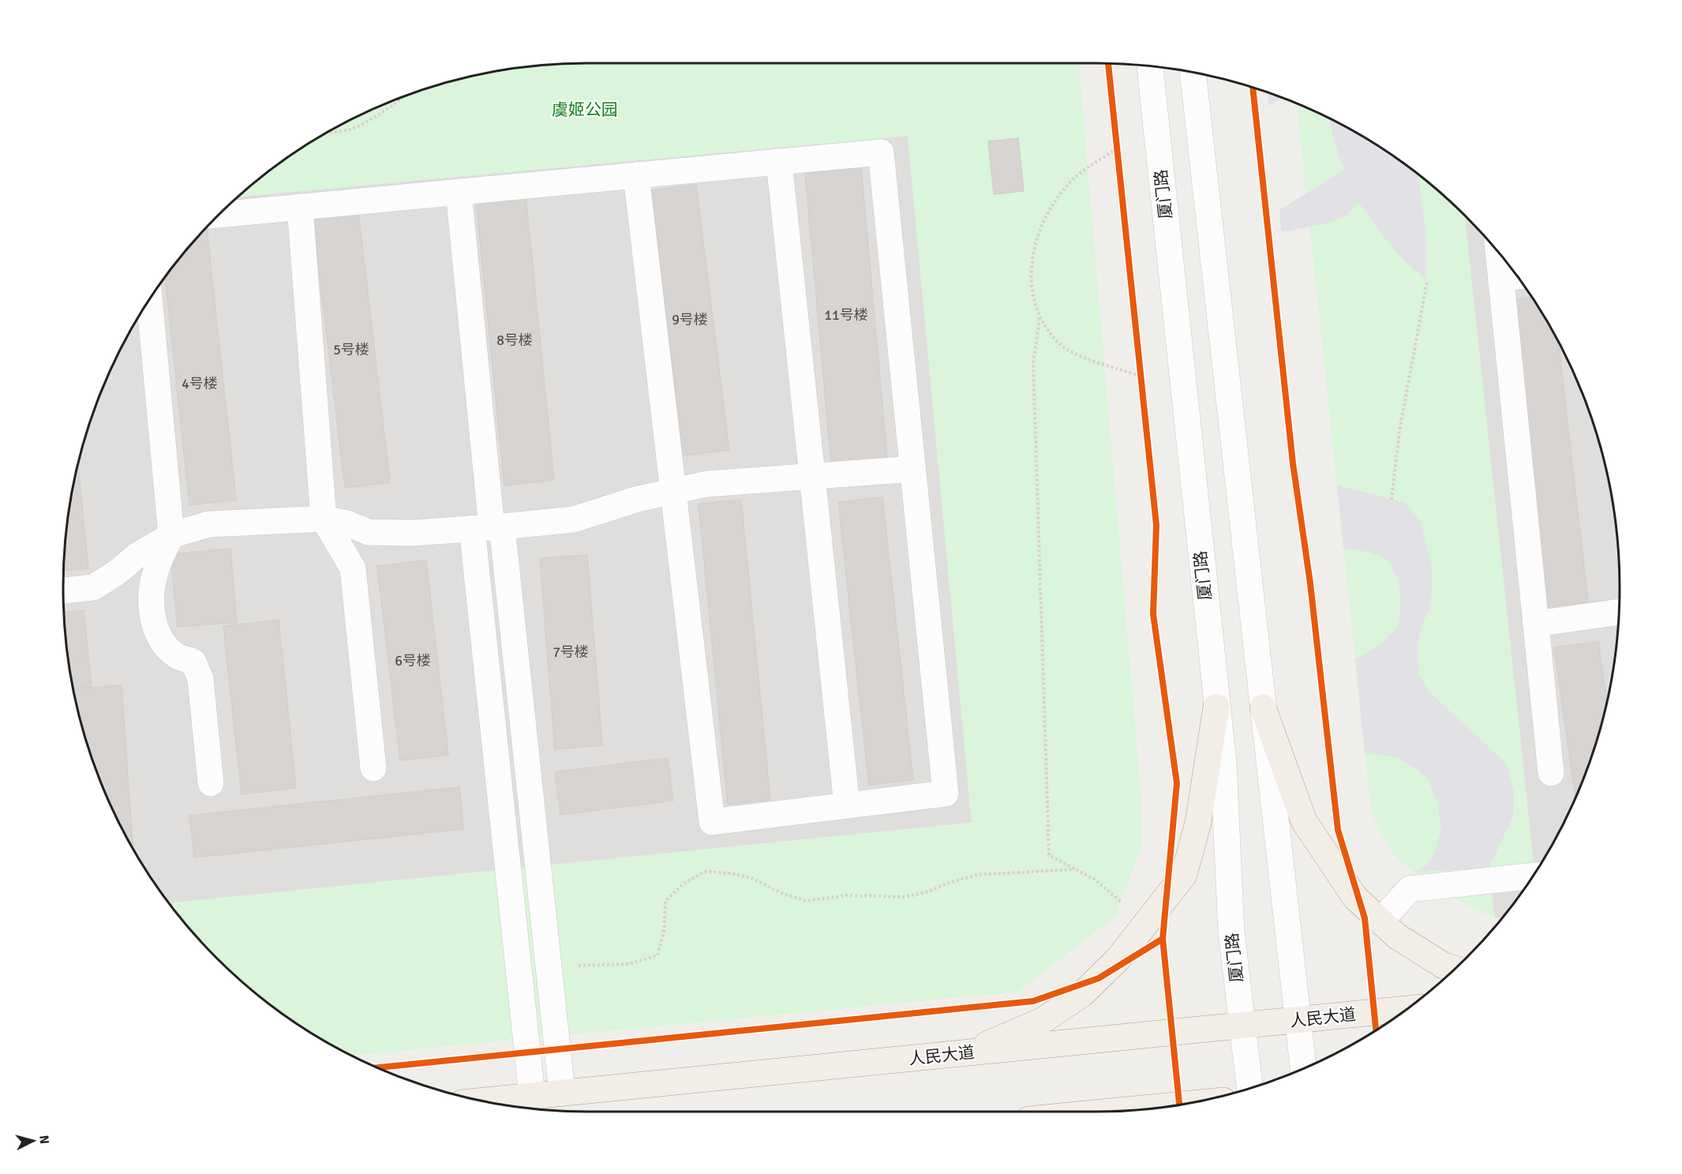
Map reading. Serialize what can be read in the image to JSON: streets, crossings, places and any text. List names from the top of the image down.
{
  "streets": {
    "main road": ["人民大道"],
    "street": ["厦门路"]
  },
  "crossings": [
    ["厦门路", "人民大道"]
  ],
  "parks": ["虞姬公园"],
  "house_numbers": [
    "11号楼",
    "9号楼",
    "8号楼",
    "5号楼",
    "4号楼",
    "7号楼",
    "6号楼"
  ],
  "north": "right"
}
